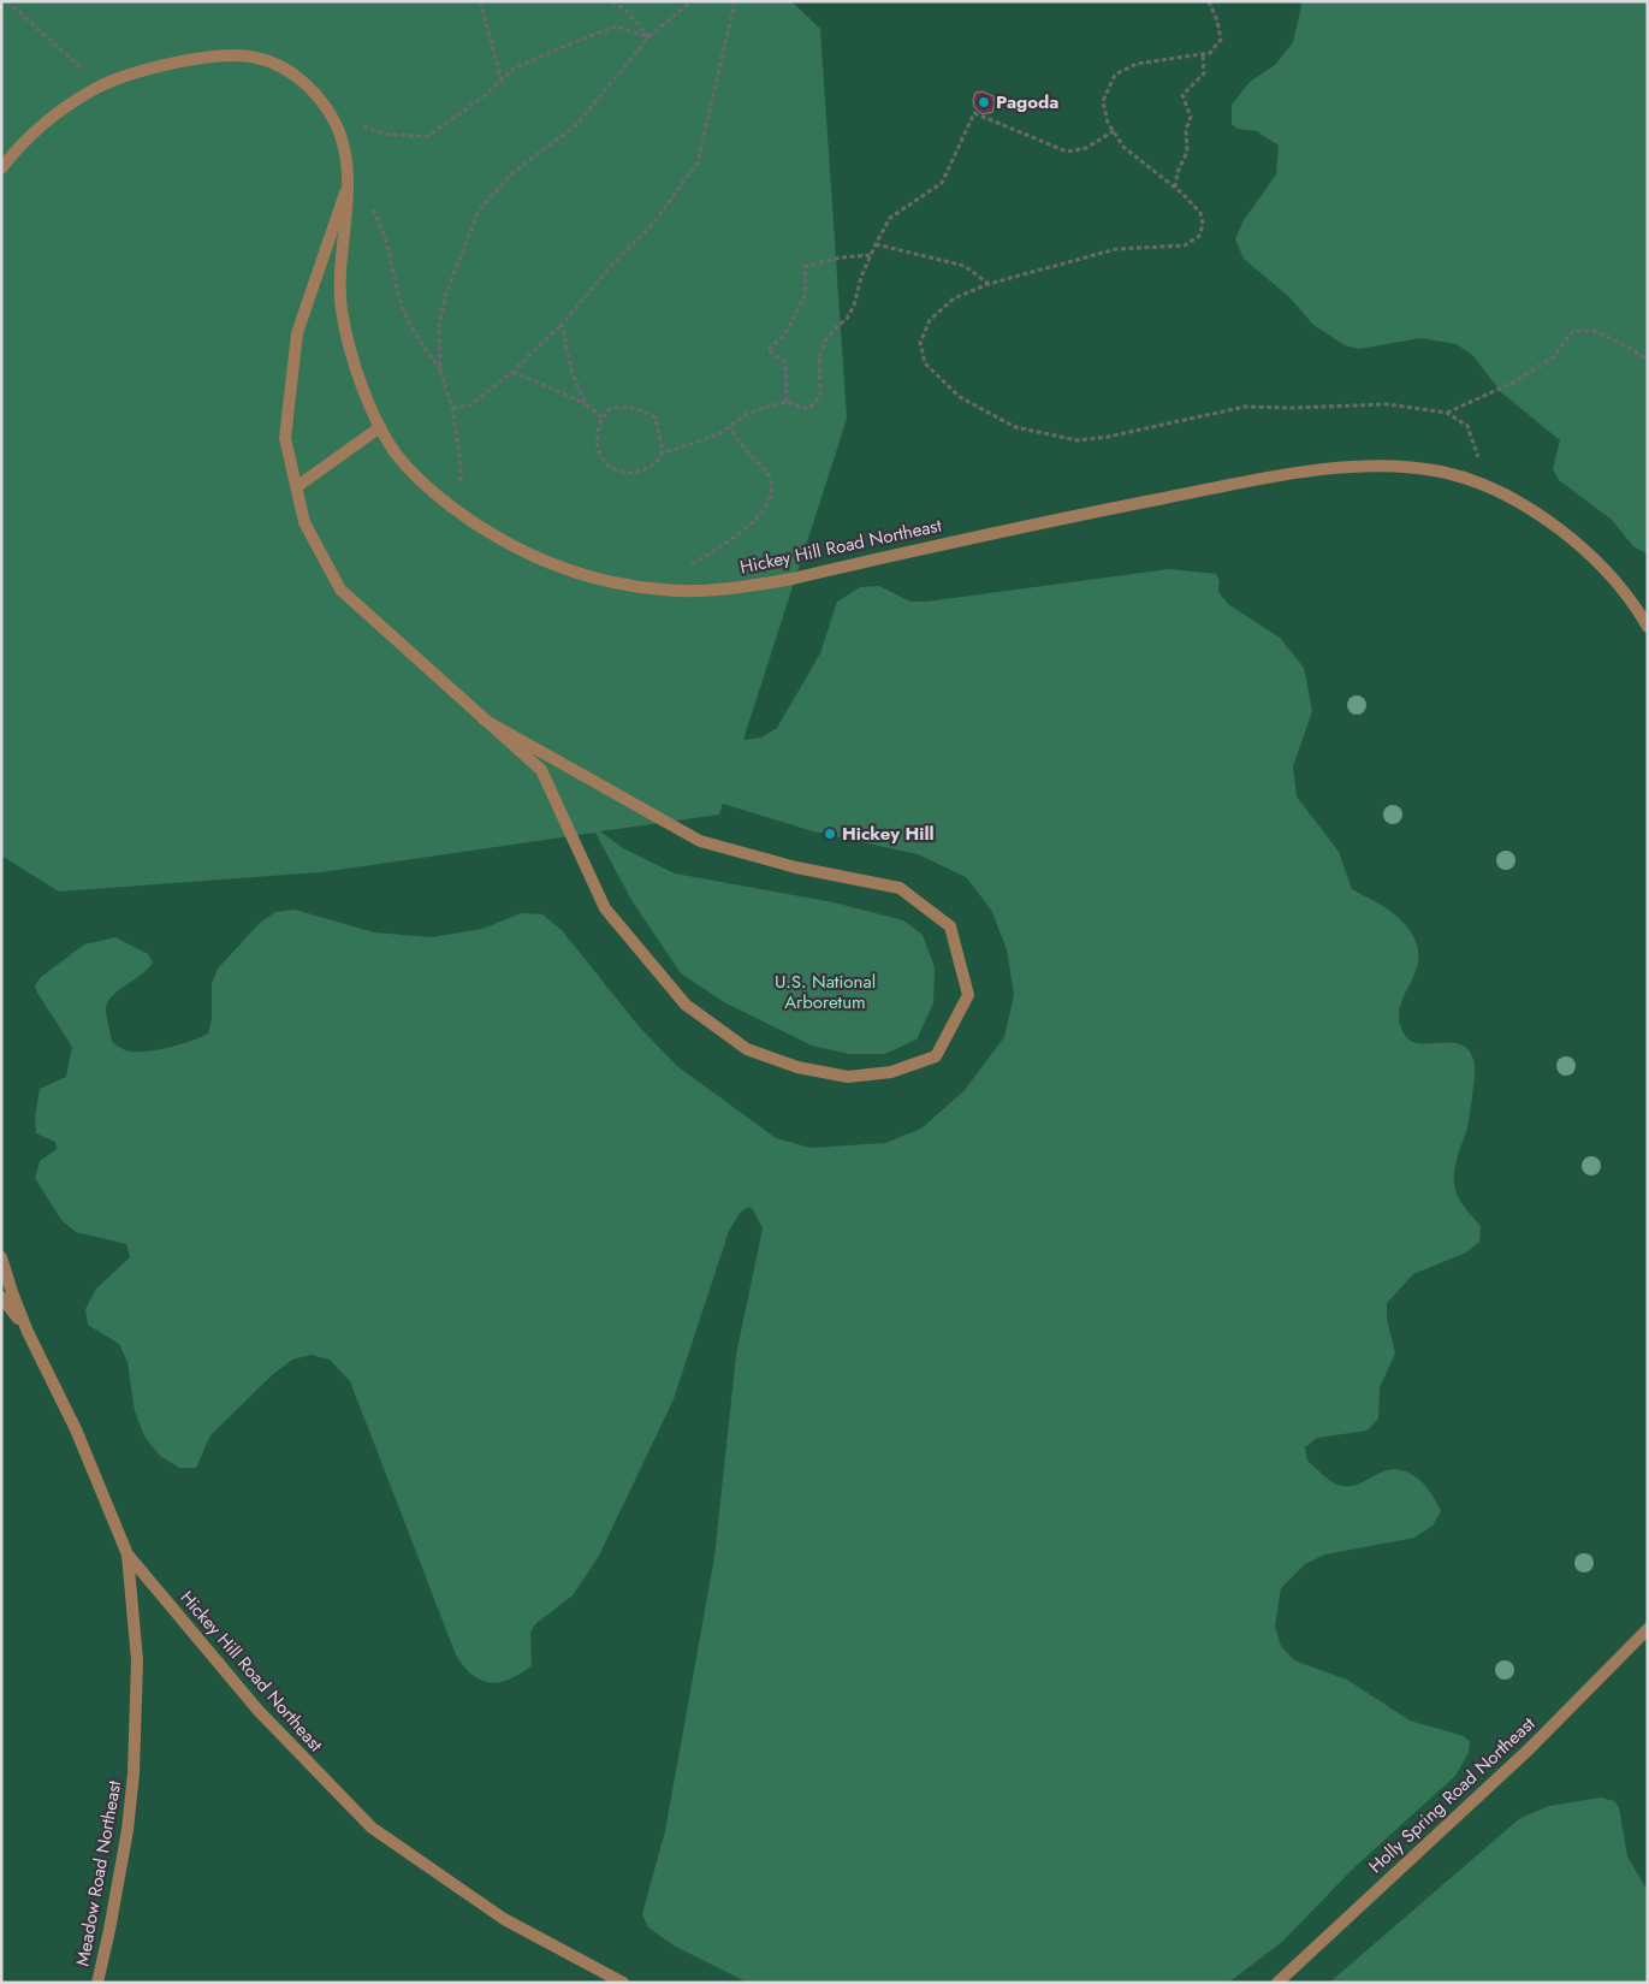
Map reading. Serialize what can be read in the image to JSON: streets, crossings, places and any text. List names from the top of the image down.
{
  "streets": {
    "street": ["Hickey Hill Road Northeast", "Holly Spring Road Northeast", "Meadow Road Northeast"]
  },
  "crossings": [
    ["Hickey Hill Road Northeast", "Meadow Road Northeast"]
  ],
  "parks": ["U.S. National Arboretum"],
  "places": ["Pagoda", "Hickey Hill"]
}
